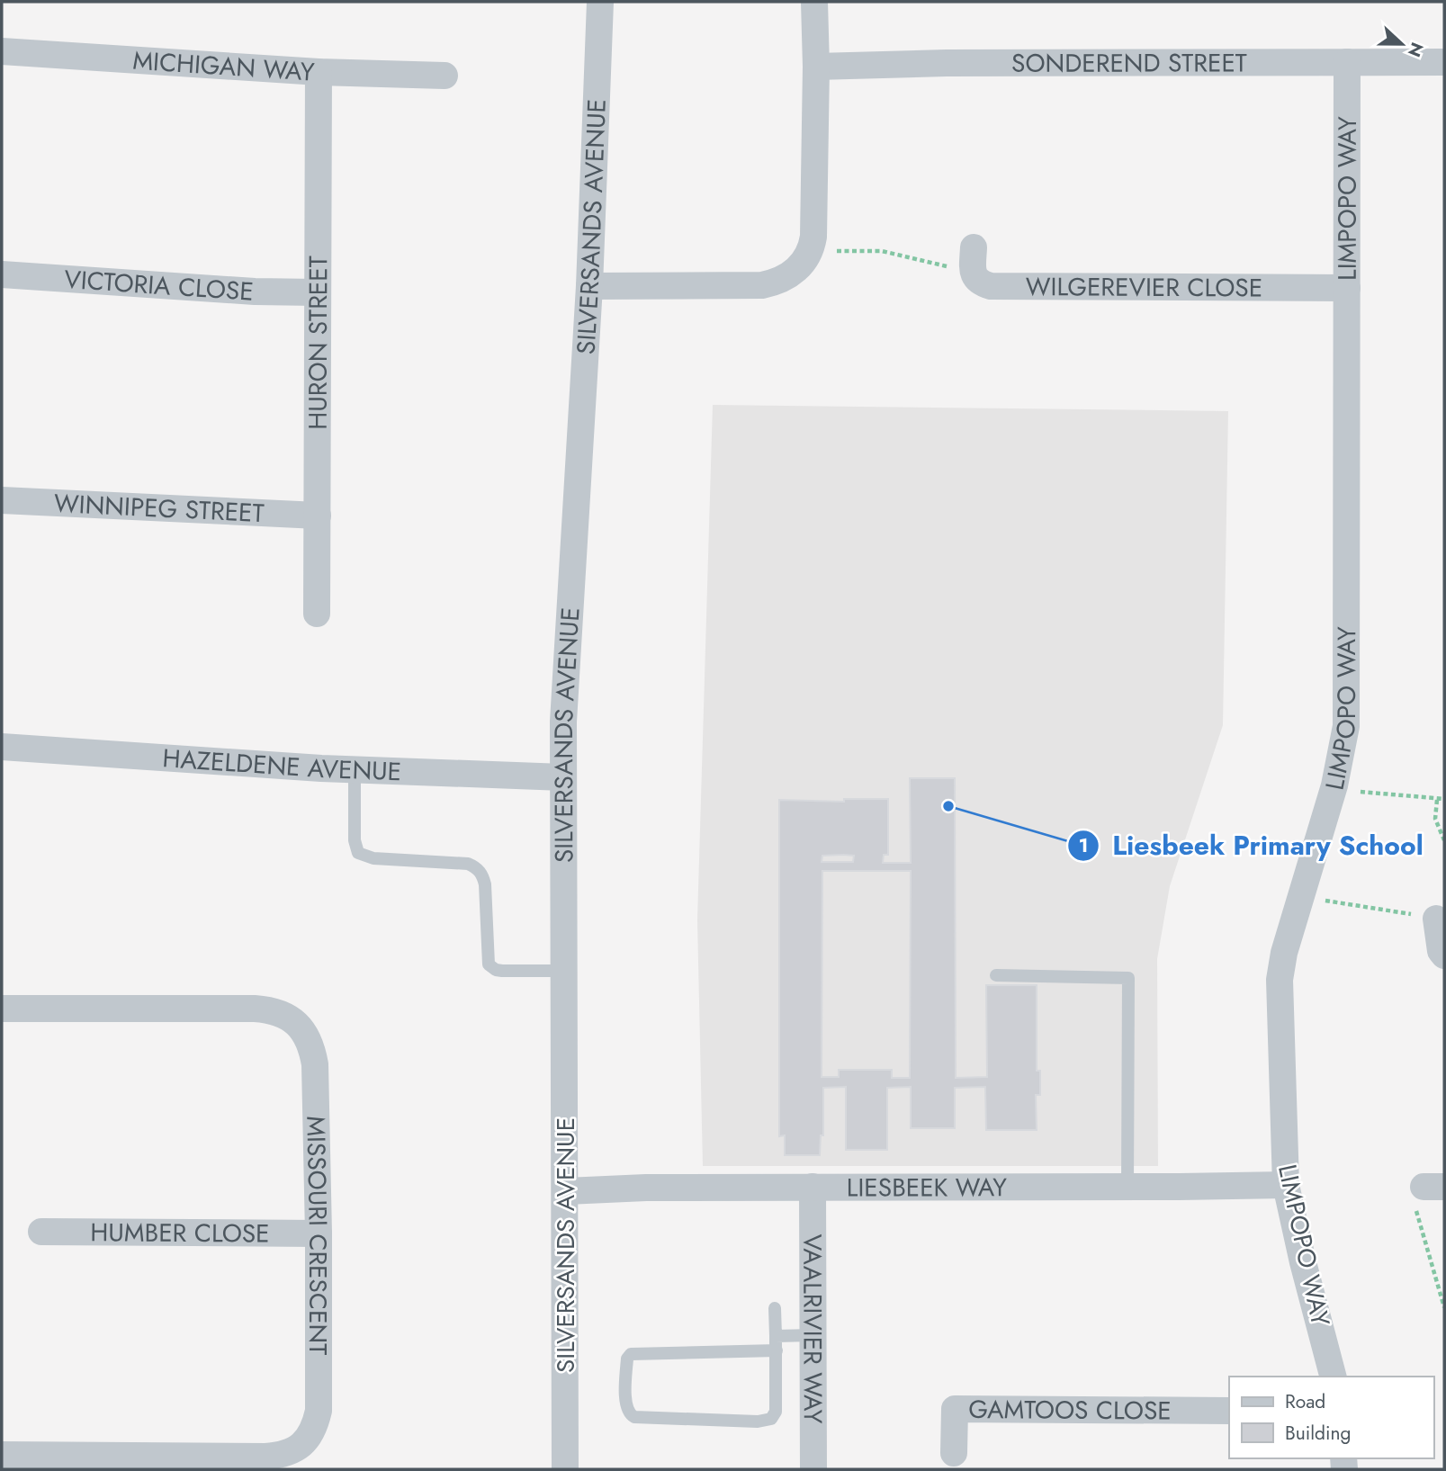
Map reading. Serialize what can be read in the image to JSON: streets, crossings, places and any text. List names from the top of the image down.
{
  "streets": {
    "street": [
      "SONDEREND STREET",
      "MICHIGAN WAY",
      "LIMPOPO WAY",
      "SILVERSANDS AVENUE",
      "VICTORIA CLOSE",
      "WILGEREVIER CLOSE",
      "HURON STREET",
      "WINNIPEG STREET",
      "HAZELDENE AVENUE",
      "LIESBEEK WAY",
      "HUMBER CLOSE",
      "MISSOURI CRESCENT",
      "VAALRIVIER WAY",
      "GAMTOOS CLOSE"
    ]
  },
  "crossings": [
    ["SONDEREND STREET", "LIMPOPO WAY"],
    ["MICHIGAN WAY", "HURON STREET"],
    ["LIMPOPO WAY", "WILGEREVIER CLOSE"],
    ["LIMPOPO WAY", "LIESBEEK WAY"],
    ["SILVERSANDS AVENUE", "HAZELDENE AVENUE"],
    ["SILVERSANDS AVENUE", "LIESBEEK WAY"],
    ["VICTORIA CLOSE", "HURON STREET"],
    ["HURON STREET", "WINNIPEG STREET"],
    ["LIESBEEK WAY", "VAALRIVIER WAY"],
    ["HUMBER CLOSE", "MISSOURI CRESCENT"]
  ],
  "places": ["Liesbeek Primary School"],
  "legend": ["Road", "Building"],
  "north": "right"
}
